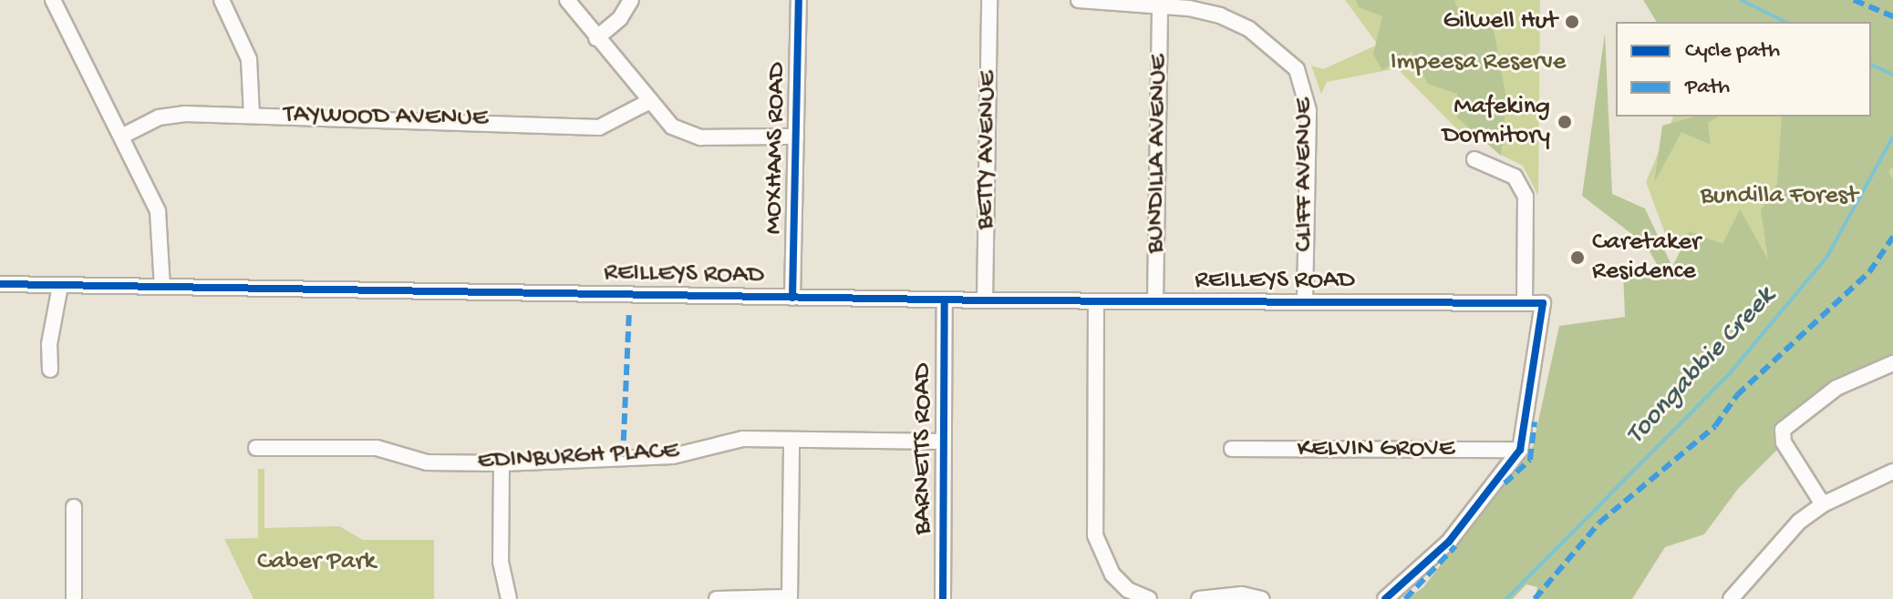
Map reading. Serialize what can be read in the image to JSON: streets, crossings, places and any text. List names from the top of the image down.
{
  "streets": {
    "street": [
      "TAYWOOD AVENUE",
      "MOXHAMS ROAD",
      "BETTY AVENUE",
      "BUNDILLA AVENUE",
      "CLIFF AVENUE",
      "REILLEYS ROAD",
      "BARNETTS ROAD",
      "KELVIN GROVE",
      "EDINBURGH PLACE"
    ]
  },
  "crossings": [
    ["MOXHAMS ROAD", "REILLEYS ROAD"],
    ["BETTY AVENUE", "REILLEYS ROAD"],
    ["BUNDILLA AVENUE", "CLIFF AVENUE"],
    ["BUNDILLA AVENUE", "REILLEYS ROAD"],
    ["CLIFF AVENUE", "REILLEYS ROAD"],
    ["REILLEYS ROAD", "BARNETTS ROAD"],
    ["REILLEYS ROAD", "KELVIN GROVE"],
    ["BARNETTS ROAD", "EDINBURGH PLACE"]
  ],
  "water": ["Toongabbie Creek"],
  "parks": ["Impeesa Reserve", "Bundilla Forest", "Caber Park"],
  "places": ["Gilwell Hut", "Mafeking Dormitory", "Caretaker Residence"],
  "legend": ["Cycle path", "Path"]
}
